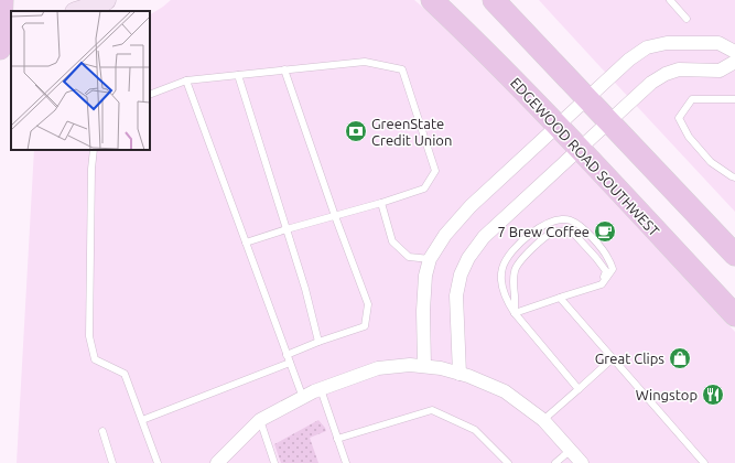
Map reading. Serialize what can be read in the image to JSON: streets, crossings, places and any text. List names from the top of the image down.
{
  "streets": {
    "main road": ["EDGEWOOD ROAD SOUTHWEST"]
  },
  "places": {
    "bank": ["GreenState Credit Union"],
    "cafe": ["7 Brew Coffee"],
    "shop": ["Great Clips"],
    "restaurant": ["Wingstop"]
  }
}
